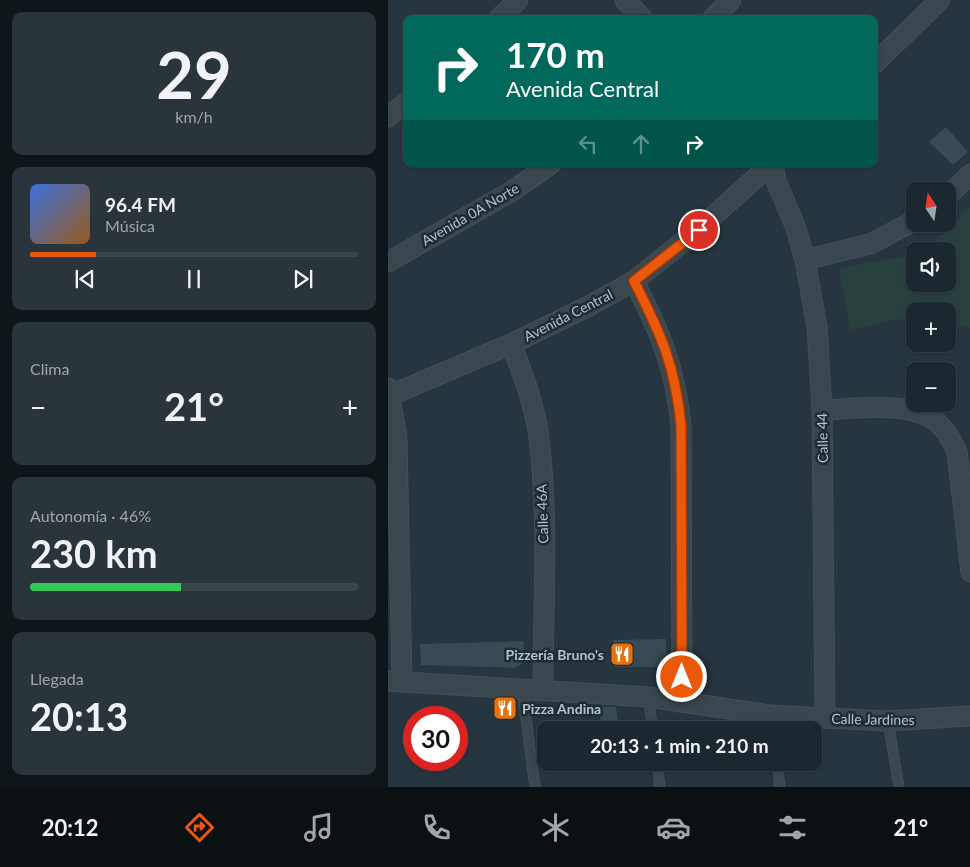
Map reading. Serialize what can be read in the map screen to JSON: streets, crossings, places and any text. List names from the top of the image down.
{
  "streets": {
    "street": [
      "Avenida 0A Norte",
      "Avenida Central",
      "Calle 44",
      "Calle 46A",
      "Calle Jardines"
    ]
  },
  "crossings": [
    ["Avenida Central", "Calle 46A"],
    ["Calle 44", "Calle Jardines"],
    ["Calle 46A", "Calle Jardines"]
  ],
  "places": {
    "restaurant": ["Pizzería Bruno's", "Pizza Andina"]
  },
  "north": "top",
  "page": {
    "tile": [
      ["29", "km/h"],
      "Clima",
      ["Autonomía · 46%", "230 km"],
      ["Llegada", "20:13"]
    ],
    "turn": ["170 m", "Avenida Central"],
    "map_buttons": ["+", "−"],
    "song": ["96.4 FM", "Música"],
    "heat": ["−", "21°", "+"],
    "limit": "30",
    "trip": "20:13 · 1 min · 210 m",
    "tabs": ["20:12", "21°"]
  }
}
